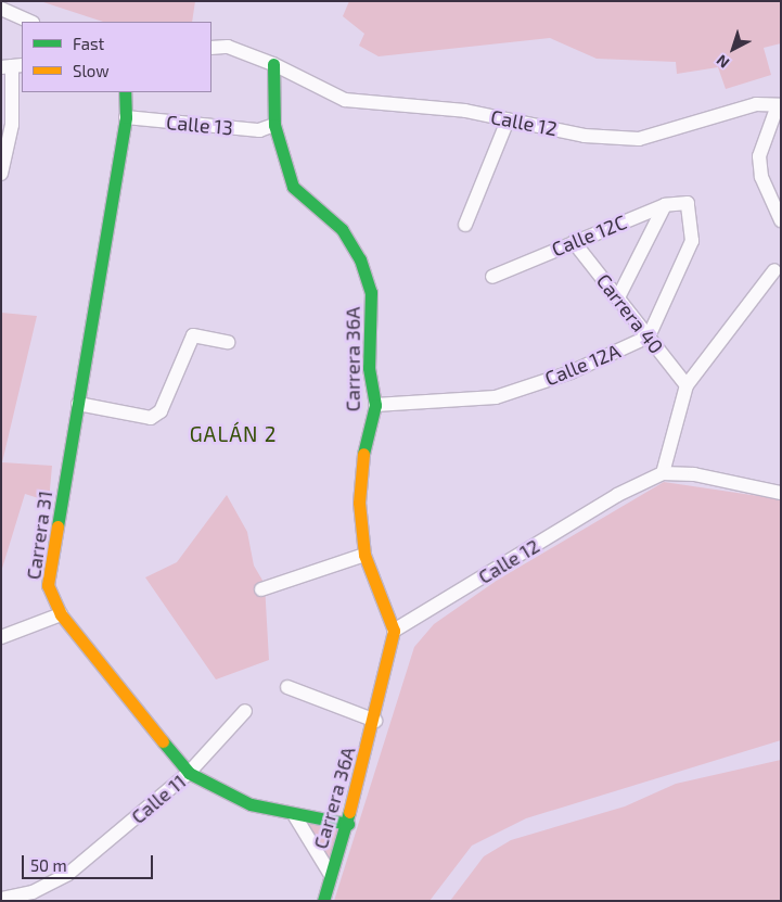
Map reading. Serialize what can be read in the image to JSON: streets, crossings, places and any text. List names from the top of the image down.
{
  "streets": {
    "street": [
      "Calle 12",
      "Calle 13",
      "Calle 12C",
      "Carrera 40",
      "Carrera 36A",
      "Calle 12A",
      "Carrera 31",
      "Calle 11"
    ]
  },
  "crossings": [
    ["Calle 12", "Carrera 36A"],
    ["Calle 13", "Carrera 36A"],
    ["Calle 13", "Carrera 31"],
    ["Calle 12C", "Carrera 40"],
    ["Calle 12C", "Calle 12A"],
    ["Carrera 40", "Calle 12A"],
    ["Carrera 36A", "Calle 12A"],
    ["Carrera 36A", "Carrera 31"],
    ["Carrera 31", "Calle 11"]
  ],
  "districts": ["GALÁN 2"],
  "legend": ["Fast", "Slow"],
  "scale_bar": "50 m",
  "north": "bottom left"
}
